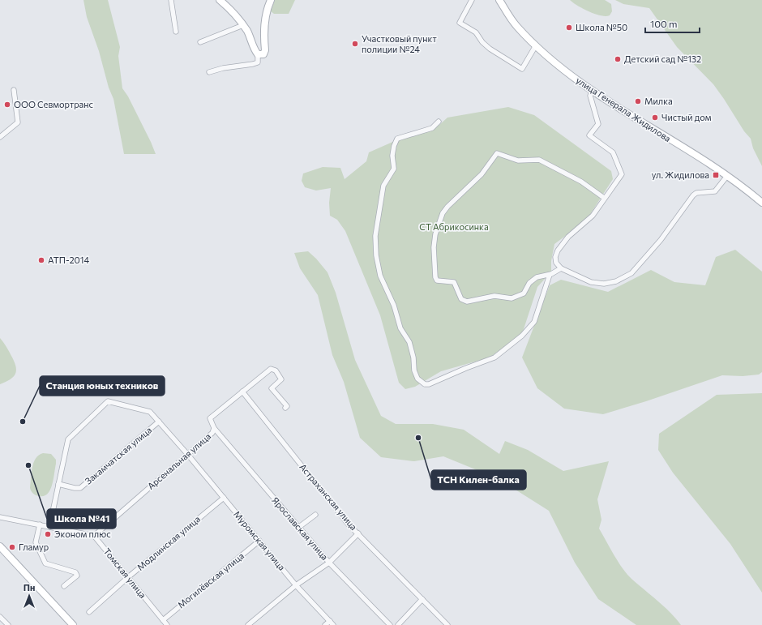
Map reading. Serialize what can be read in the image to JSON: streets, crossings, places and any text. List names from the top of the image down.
{
  "streets": {
    "main road": ["улица Генерала Жидилова"],
    "street": [
      "Закамчатская улица",
      "Арсенальная улица",
      "Астраханская улица",
      "Ярославская улица",
      "Муромская улица",
      "Модлинская улица",
      "Томская улица",
      "Могилёвская улица"
    ]
  },
  "crossings": [
    ["Закамчатская улица", "Муромская улица"],
    ["Арсенальная улица", "Астраханская улица"],
    ["Арсенальная улица", "Ярославская улица"],
    ["Арсенальная улица", "Муромская улица"],
    ["Арсенальная улица", "Томская улица"],
    ["Муромская улица", "Модлинская улица"],
    ["Муромская улица", "Могилёвская улица"],
    ["Модлинская улица", "Томская улица"],
    ["Томская улица", "Могилёвская улица"]
  ],
  "parks": ["СТ Абрикосинка"],
  "places": {
    "other": [
      "Школа №50",
      "Участковый пункт полиции №24",
      "Детский сад №132",
      "Милка",
      "ООО Севмортранс",
      "Чистый дом",
      "АТП-2014",
      "Станция юных техников",
      "ТСН Килен-балка",
      "Школа №41",
      "Эконом плюс",
      "Гламур"
    ],
    "transit": ["ул. Жидилова"]
  },
  "scale_bar": "100 m",
  "north": "top"
}
